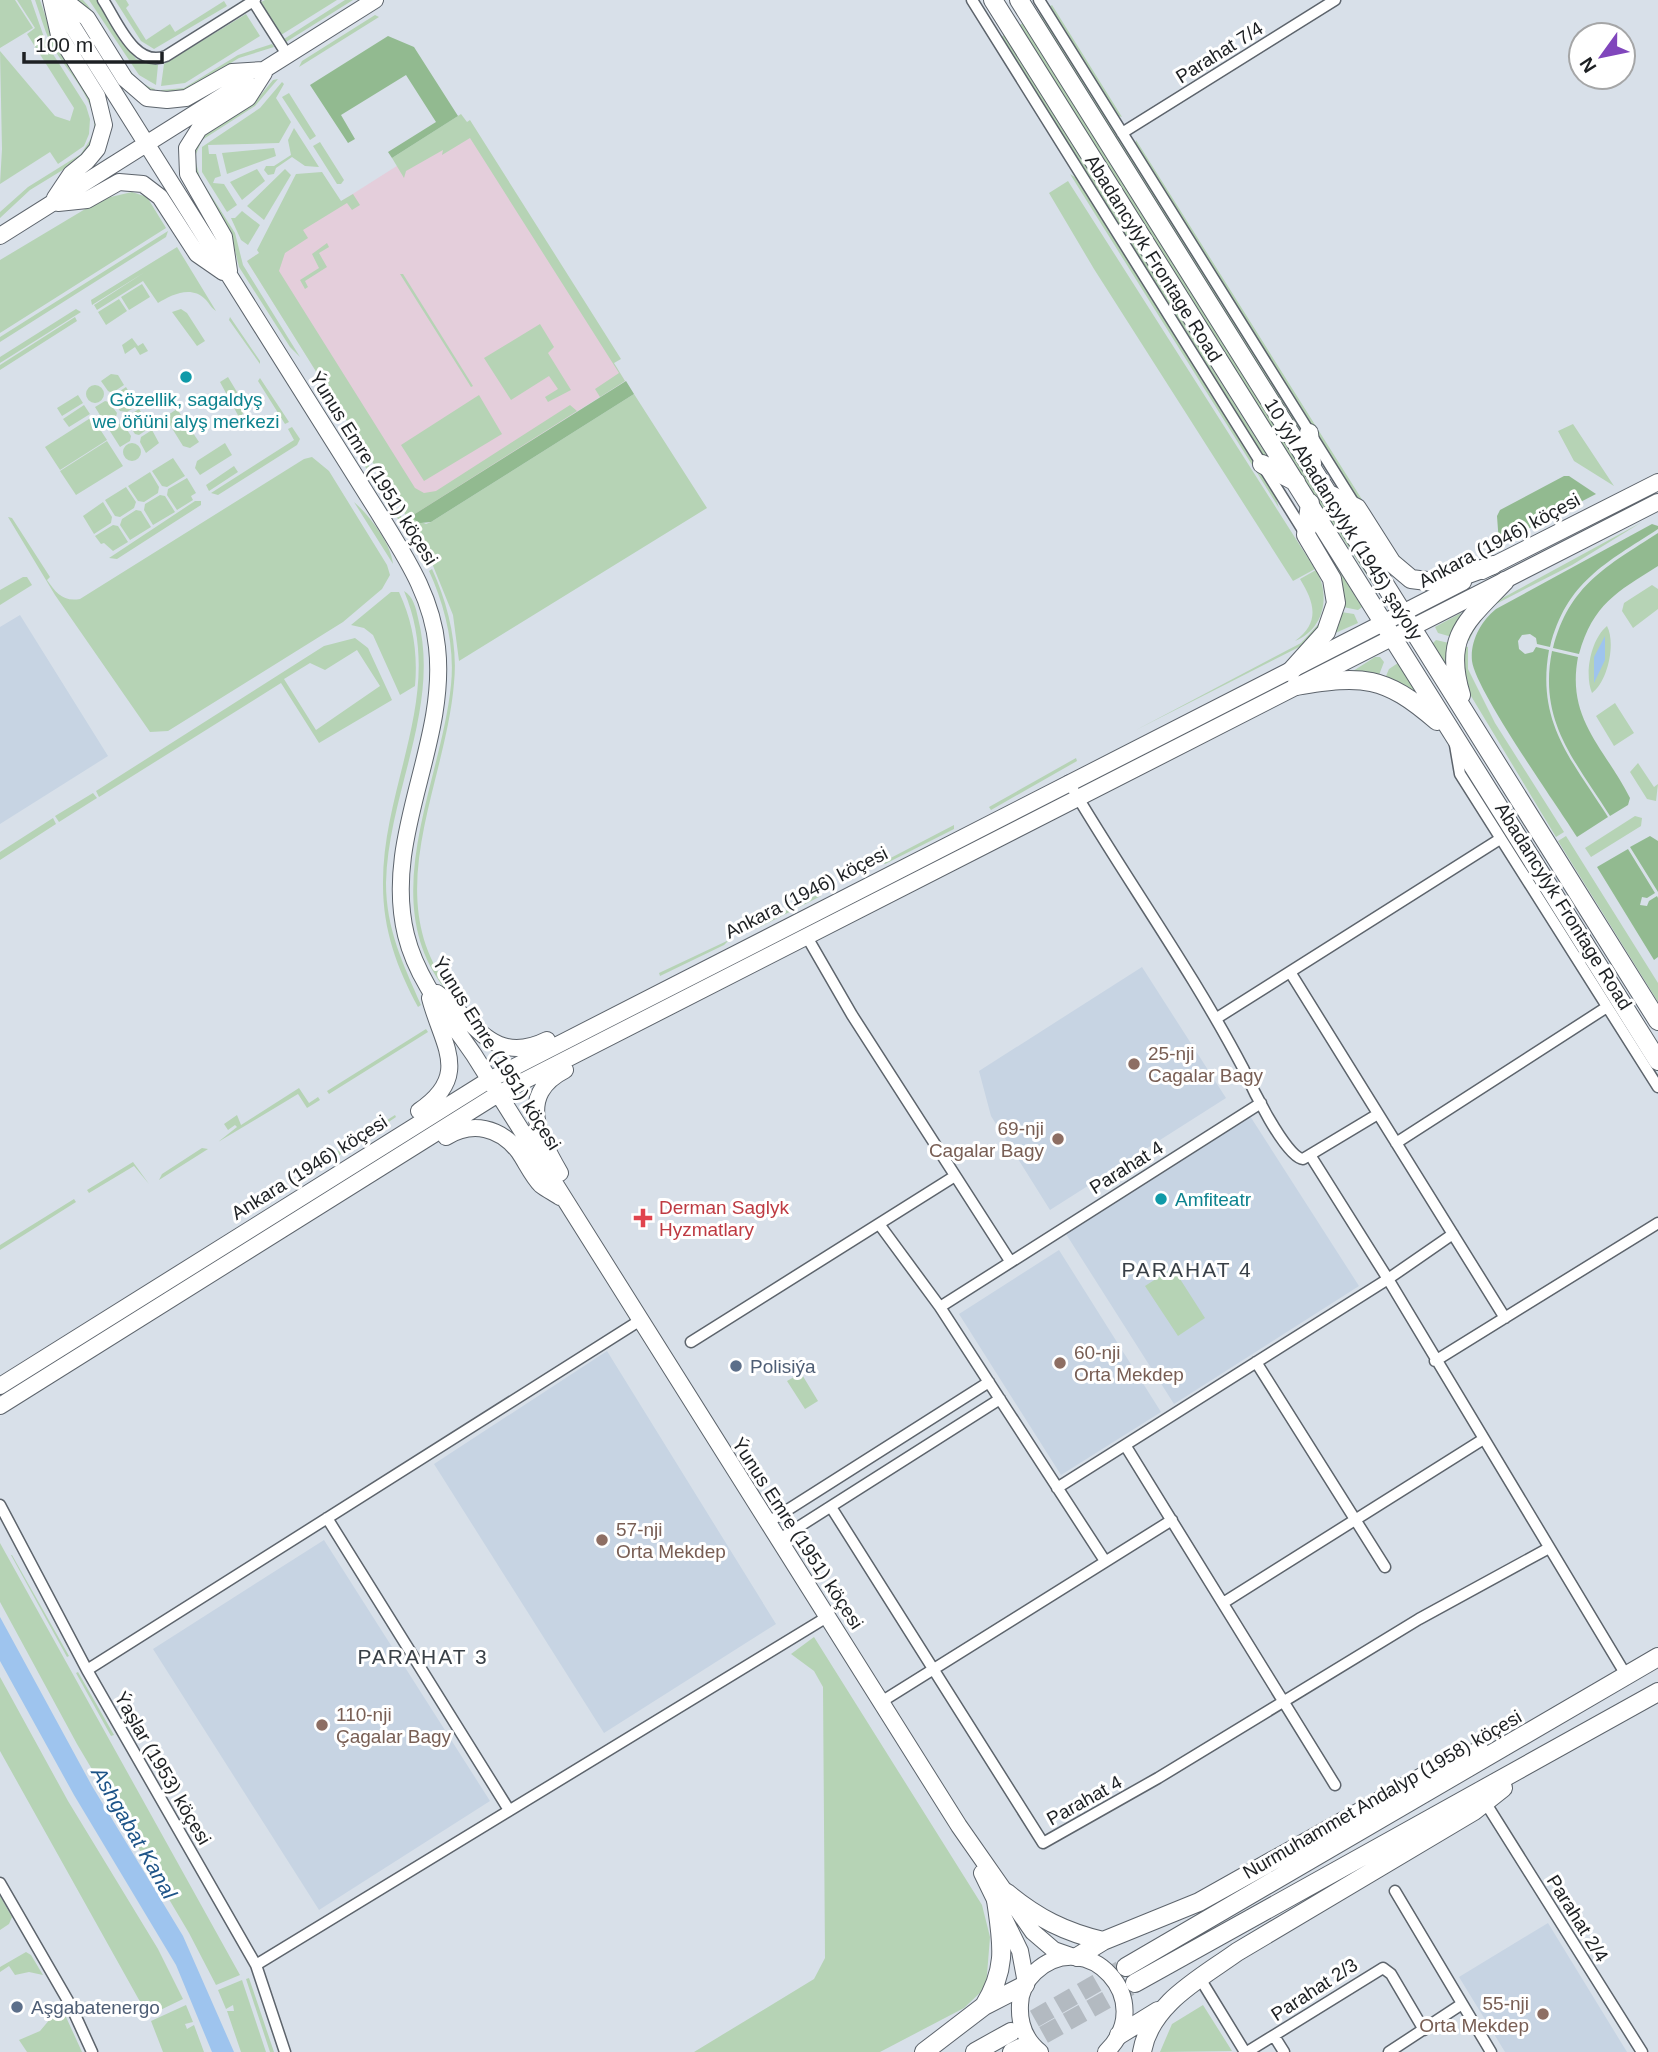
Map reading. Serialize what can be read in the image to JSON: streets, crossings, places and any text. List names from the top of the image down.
{
  "streets": {
    "main road": [
      "Ýunus Emre (1951) köçesi",
      "10 ýyl Abadançylyk (1945) şaýoly",
      "Ankara (1946) köçesi",
      "Nurmuhammet Andalyp (1958) köçesi"
    ],
    "street": [
      "Parahat 7/4",
      "Abadancylyk Frontage Road",
      "Parahat 4",
      "Ýaşlar (1953) köçesi",
      "Parahat 2/4",
      "Parahat 2/3"
    ]
  },
  "crossings": [
    ["Parahat 7/4", "Abadancylyk Frontage Road"],
    ["Abadancylyk Frontage Road", "10 ýyl Abadançylyk (1945) şaýoly"],
    ["Ýunus Emre (1951) köçesi", "Ankara (1946) köçesi"],
    ["10 ýyl Abadançylyk (1945) şaýoly", "Ankara (1946) köçesi"]
  ],
  "districts": ["PARAHAT 4", "PARAHAT 3"],
  "water": ["Ashgabat Kanal"],
  "places": {
    "other": [
      "Gözellik, sagaldyş we öňüni alyş merkezi",
      "25-nji Cagalar Bagy",
      "69-nji Cagalar Bagy",
      "Amfiteatr",
      "60-nji Orta Mekdep",
      "Polisiýa",
      "57-nji Orta Mekdep",
      "110-nji Çagalar Bagy",
      "Aşgabatenergo",
      "55-nji Orta Mekdep"
    ],
    "health": ["Derman Saglyk Hyzmatlary"]
  },
  "scale_bar": "100 m",
  "north": "bottom left"
}
